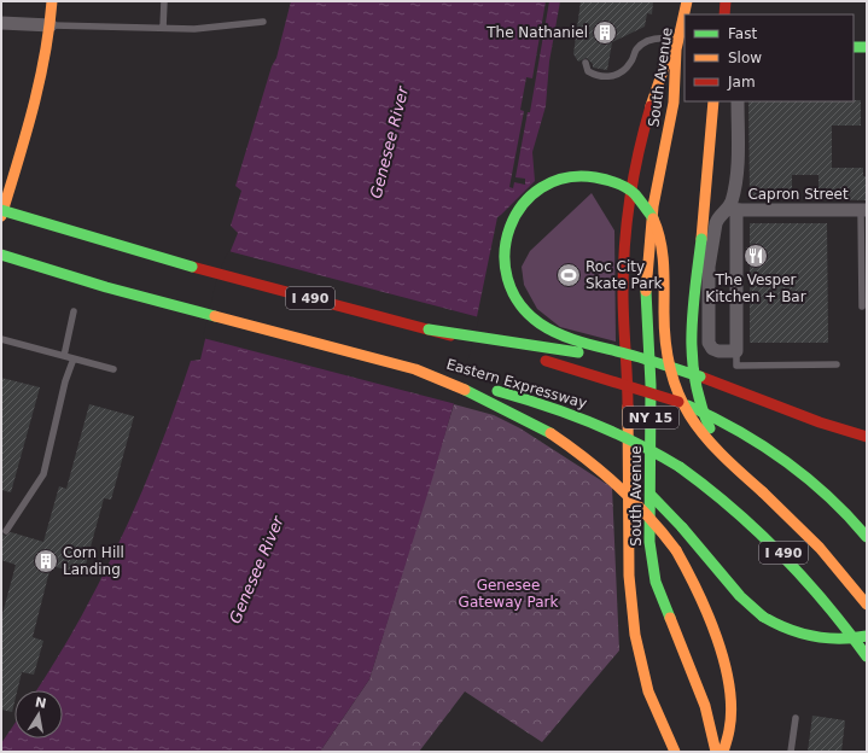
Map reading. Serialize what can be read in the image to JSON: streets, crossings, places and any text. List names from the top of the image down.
{
  "streets": {
    "main road": [
      "South Avenue",
      "I 490",
      "Eastern Expressway",
      "NY 15"
    ],
    "street": ["Capron Street"]
  },
  "crossings": [
    ["I 490", "Eastern Expressway"]
  ],
  "water": ["Genesee River"],
  "parks": ["Genesee Gateway Park"],
  "places": {
    "building": ["The Nathaniel", "Corn Hill Landing"],
    "restaurant": ["The Vesper Kitchen + Bar"],
    "sports": ["Roc City Skate Park"]
  },
  "legend": ["Fast", "Slow", "Jam"],
  "north": "top"
}
